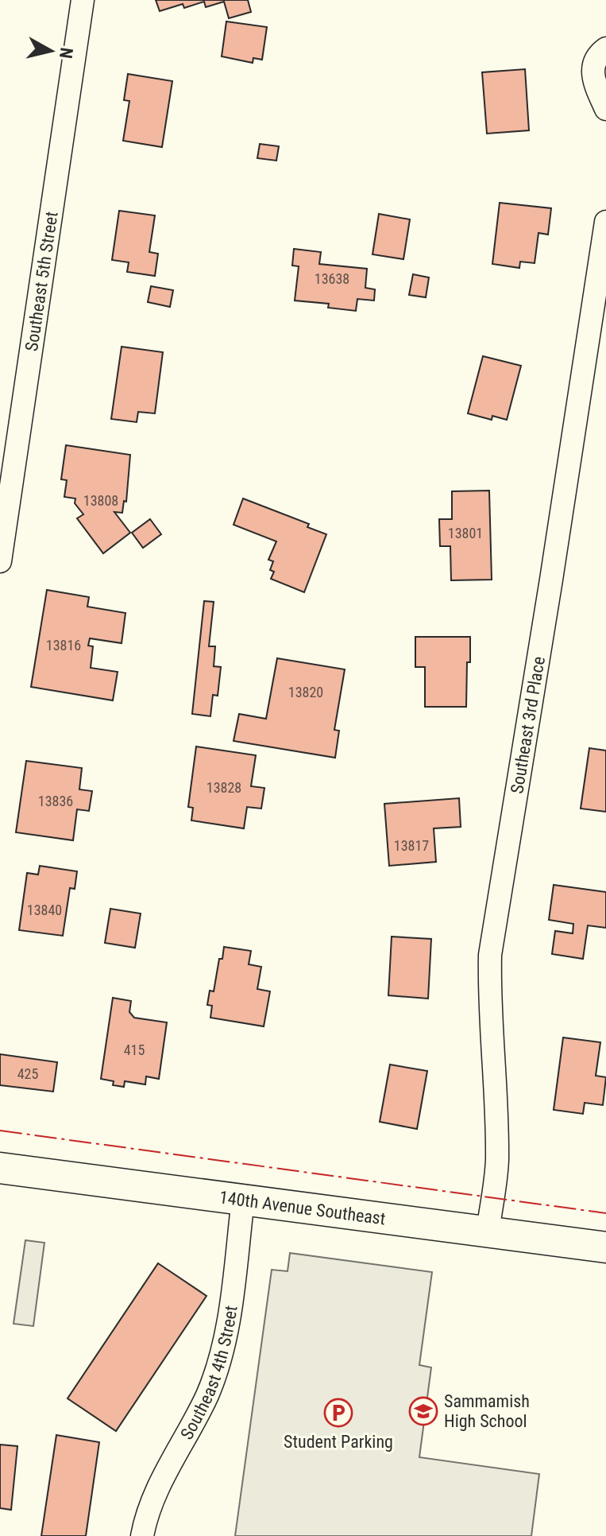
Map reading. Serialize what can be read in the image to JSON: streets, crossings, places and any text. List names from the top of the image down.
{
  "streets": {
    "street": [
      "Southeast 5th Street",
      "Southeast 3rd Place",
      "140th Avenue Southeast",
      "Southeast 4th Street"
    ]
  },
  "crossings": [
    ["Southeast 3rd Place", "140th Avenue Southeast"],
    ["140th Avenue Southeast", "Southeast 4th Street"]
  ],
  "places": {
    "school or university": ["Sammamish High School"],
    "parking": ["Student Parking"]
  },
  "house_numbers": [
    "13638",
    "13808",
    "13801",
    "13816",
    "13820",
    "13828",
    "13836",
    "13817",
    "13840",
    "415",
    "425"
  ],
  "north": "right"
}
